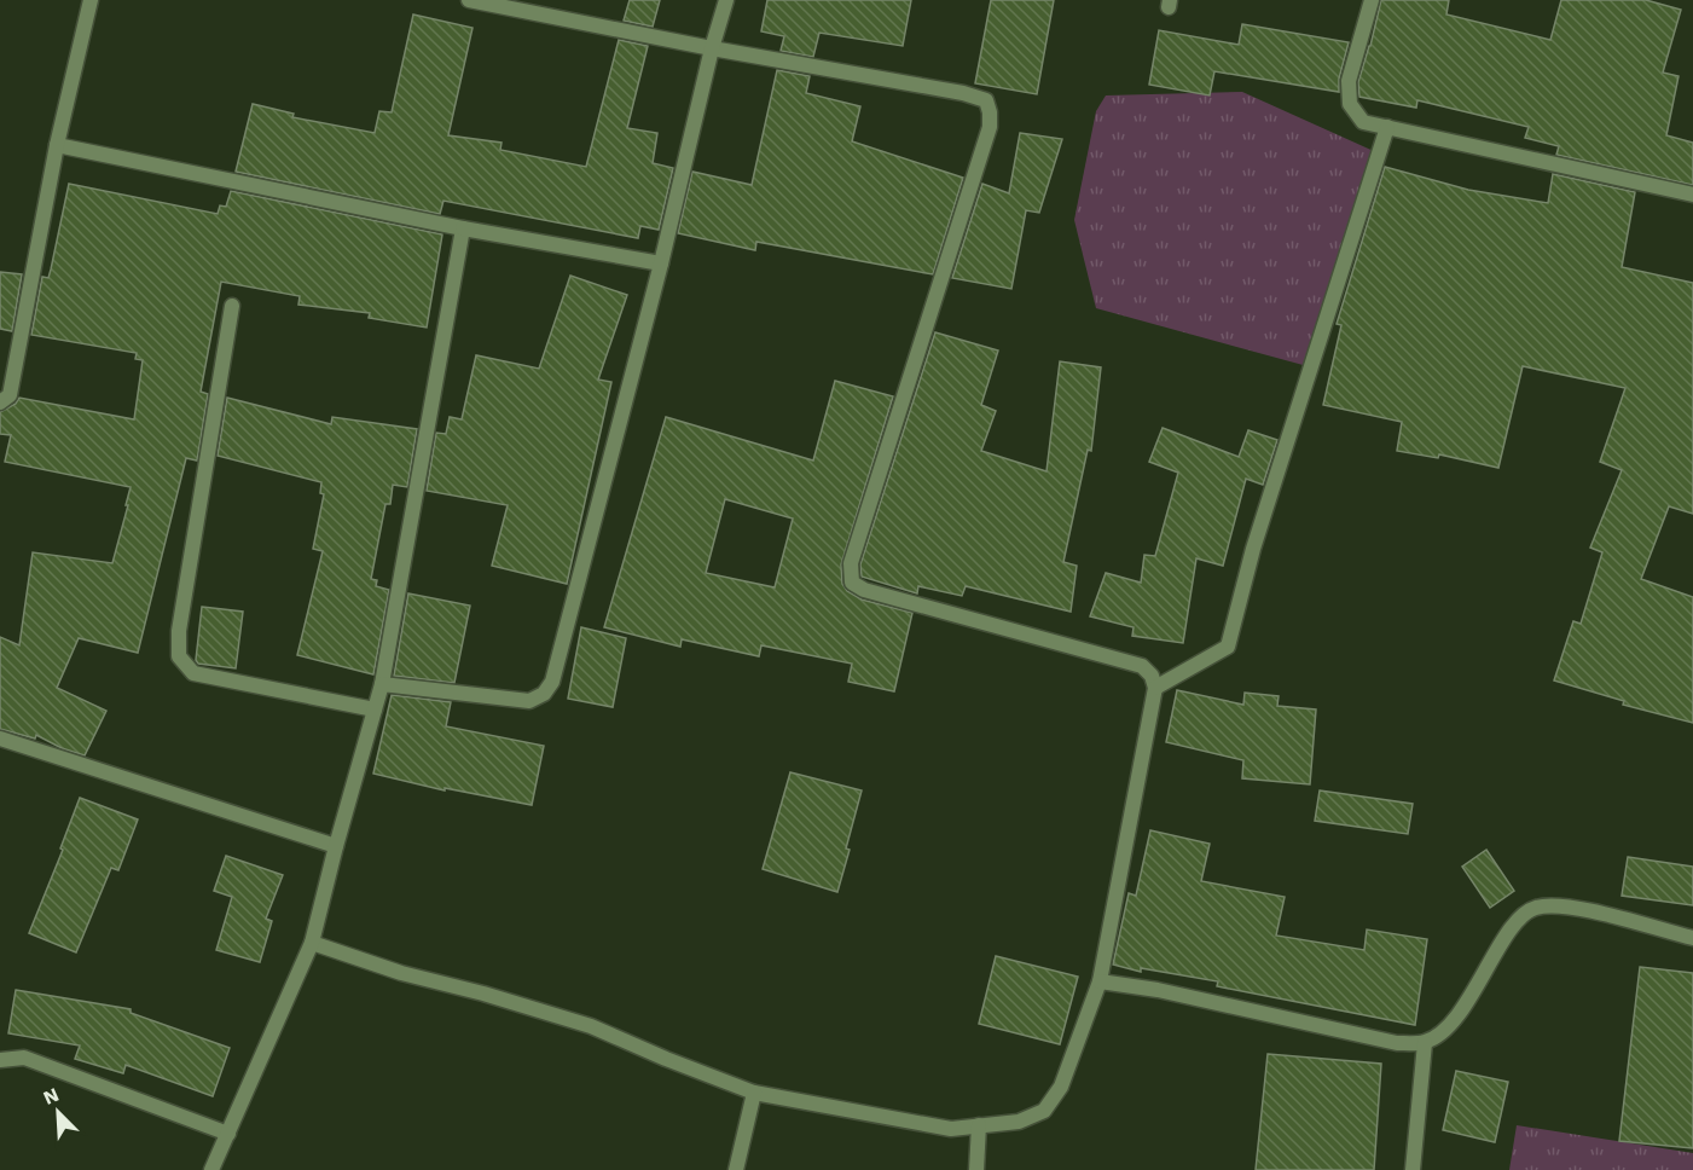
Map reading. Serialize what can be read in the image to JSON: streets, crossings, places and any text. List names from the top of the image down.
{
  "north": "top left"
}
